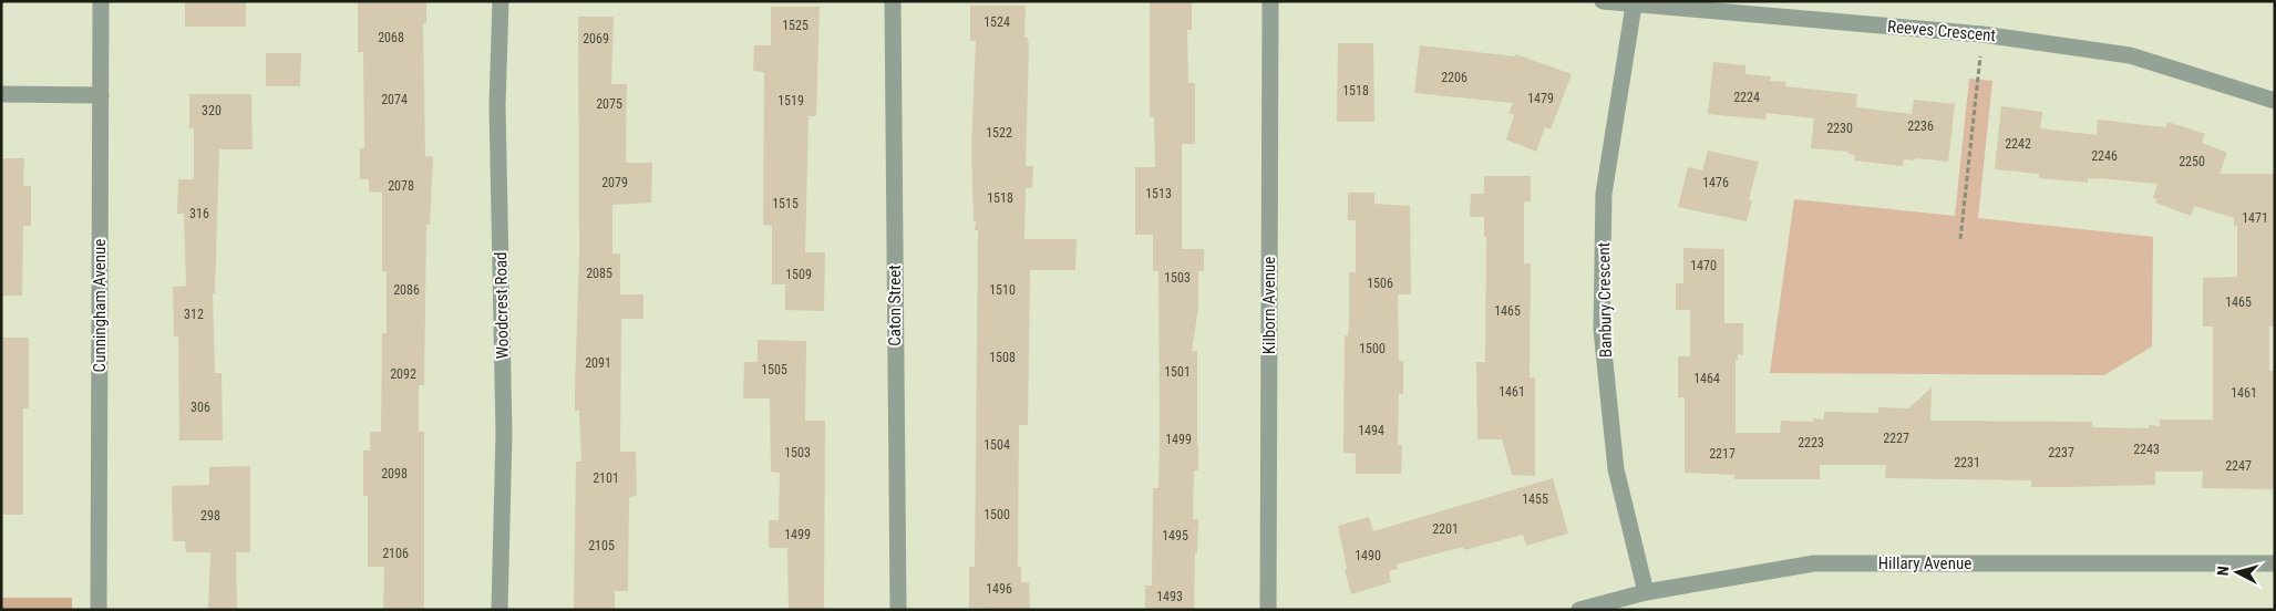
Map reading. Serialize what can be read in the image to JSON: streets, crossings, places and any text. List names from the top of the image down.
{
  "streets": {
    "street": [
      "Reeves Crescent",
      "Banbury Crescent",
      "Cunningham Avenue",
      "Woodcrest Road",
      "Caton Street",
      "Kilborn Avenue",
      "Hillary Avenue"
    ]
  },
  "crossings": [
    ["Reeves Crescent", "Banbury Crescent"],
    ["Banbury Crescent", "Hillary Avenue"]
  ],
  "house_numbers": [
    "1524",
    "1525",
    "2068",
    "2069",
    "2206",
    "1518",
    "2224",
    "1479",
    "2074",
    "1519",
    "2075",
    "320",
    "2236",
    "2230",
    "1522",
    "2242",
    "2246",
    "2250",
    "2079",
    "1476",
    "2078",
    "1513",
    "1518",
    "1515",
    "316",
    "1471",
    "1470",
    "2085",
    "1509",
    "1503",
    "1506",
    "2086",
    "1510",
    "1465",
    "1465",
    "312",
    "1500",
    "1508",
    "2091",
    "1505",
    "1501",
    "2092",
    "1464",
    "1461",
    "1461",
    "306",
    "1494",
    "2227",
    "1499",
    "2223",
    "1504",
    "2243",
    "1503",
    "2237",
    "2217",
    "2231",
    "2247",
    "2098",
    "2101",
    "1455",
    "1500",
    "298",
    "2201",
    "1499",
    "1495",
    "2105",
    "2106",
    "1490",
    "1496",
    "1493"
  ],
  "north": "left"
}
